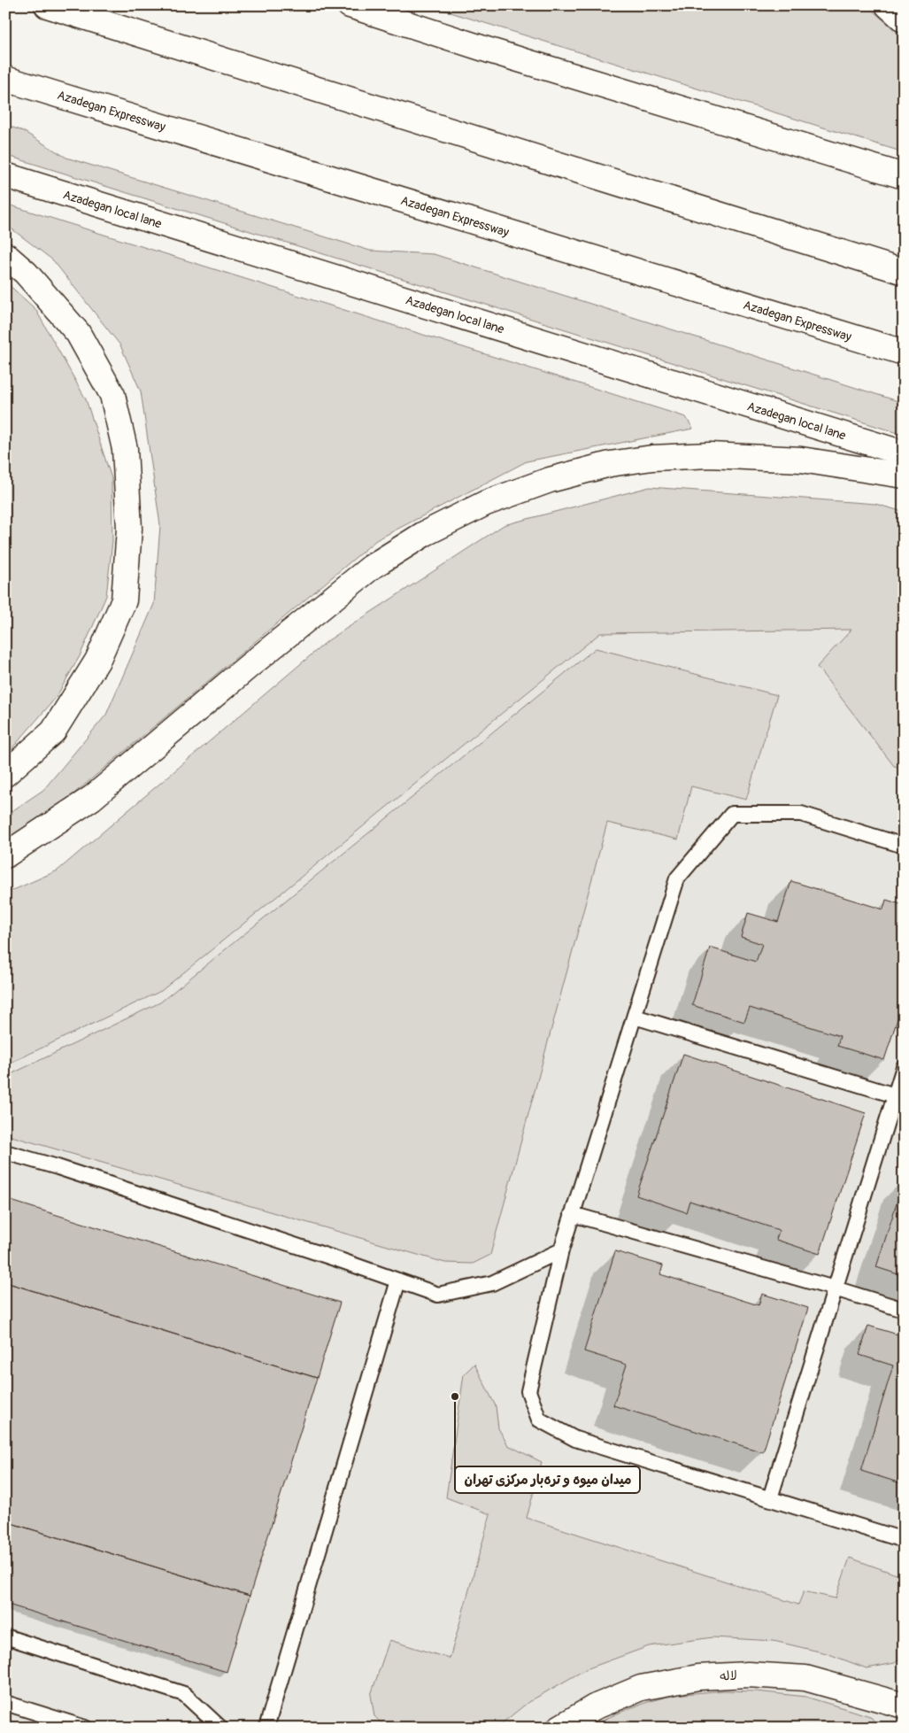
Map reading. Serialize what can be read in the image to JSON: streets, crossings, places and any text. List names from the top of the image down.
{
  "streets": {
    "main road": ["Azadegan Expressway", "Azadegan local lane", "لاله"]
  },
  "places": ["میدان میوه و تره‌بار مرکزی تهران"]
}
